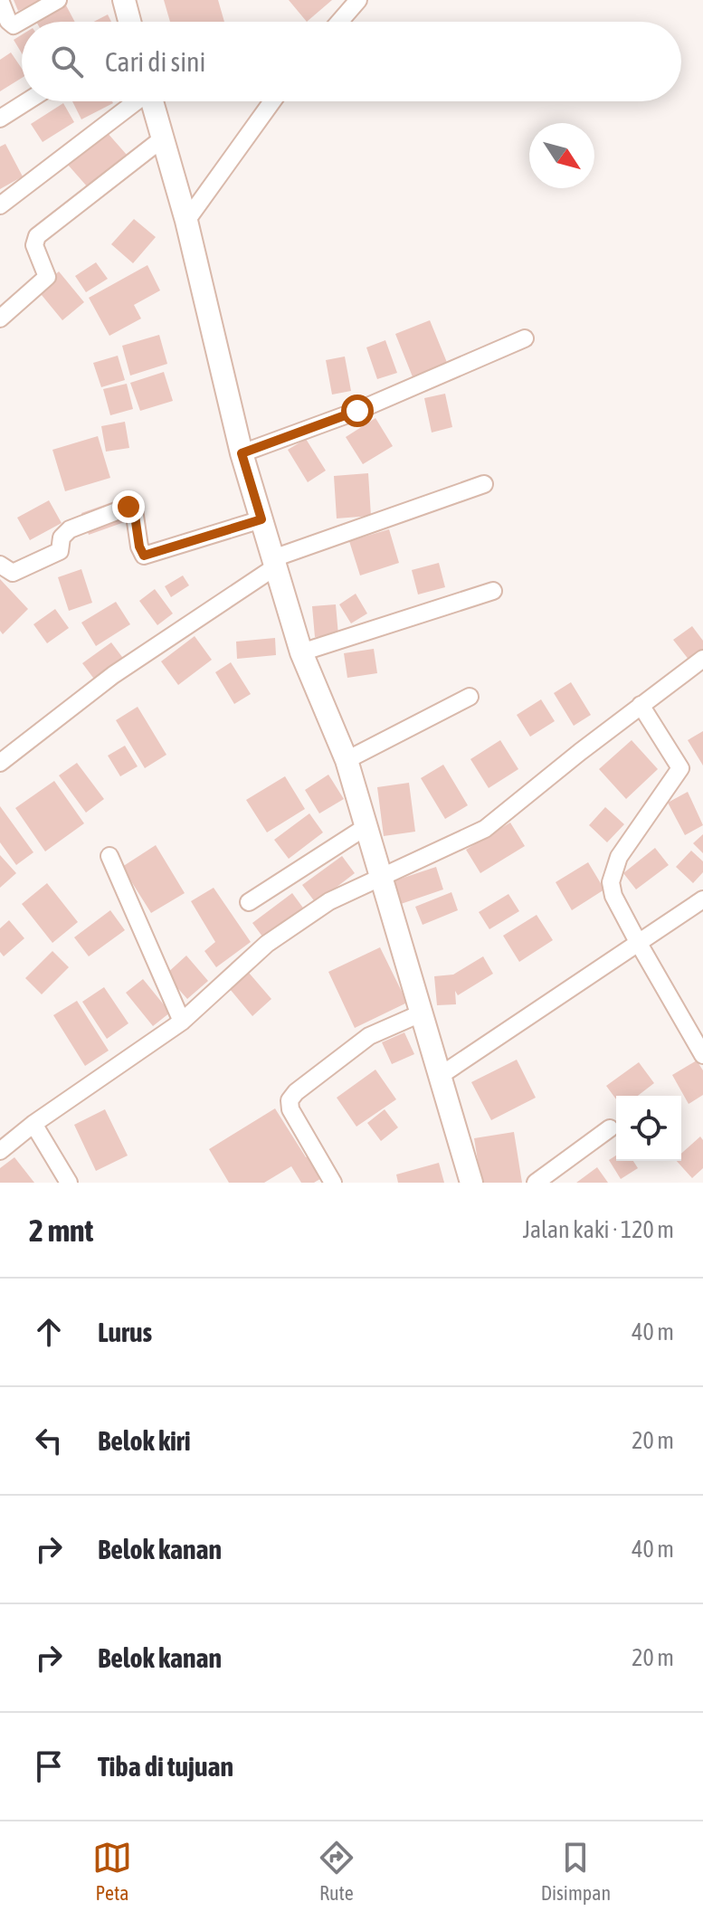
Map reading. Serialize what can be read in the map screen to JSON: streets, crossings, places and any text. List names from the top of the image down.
{
  "north": "bottom right",
  "page": {
    "search": "Cari di sini",
    "heading": ["2 mnt", "Jalan kaki · 120 m"],
    "list": [
      ["Lurus", "40 m"],
      ["Belok kiri", "20 m"],
      ["Belok kanan", "40 m"],
      ["Belok kanan", "20 m"],
      "Tiba di tujuan"
    ],
    "nav": ["Peta", "Rute", "Disimpan"]
  }
}
